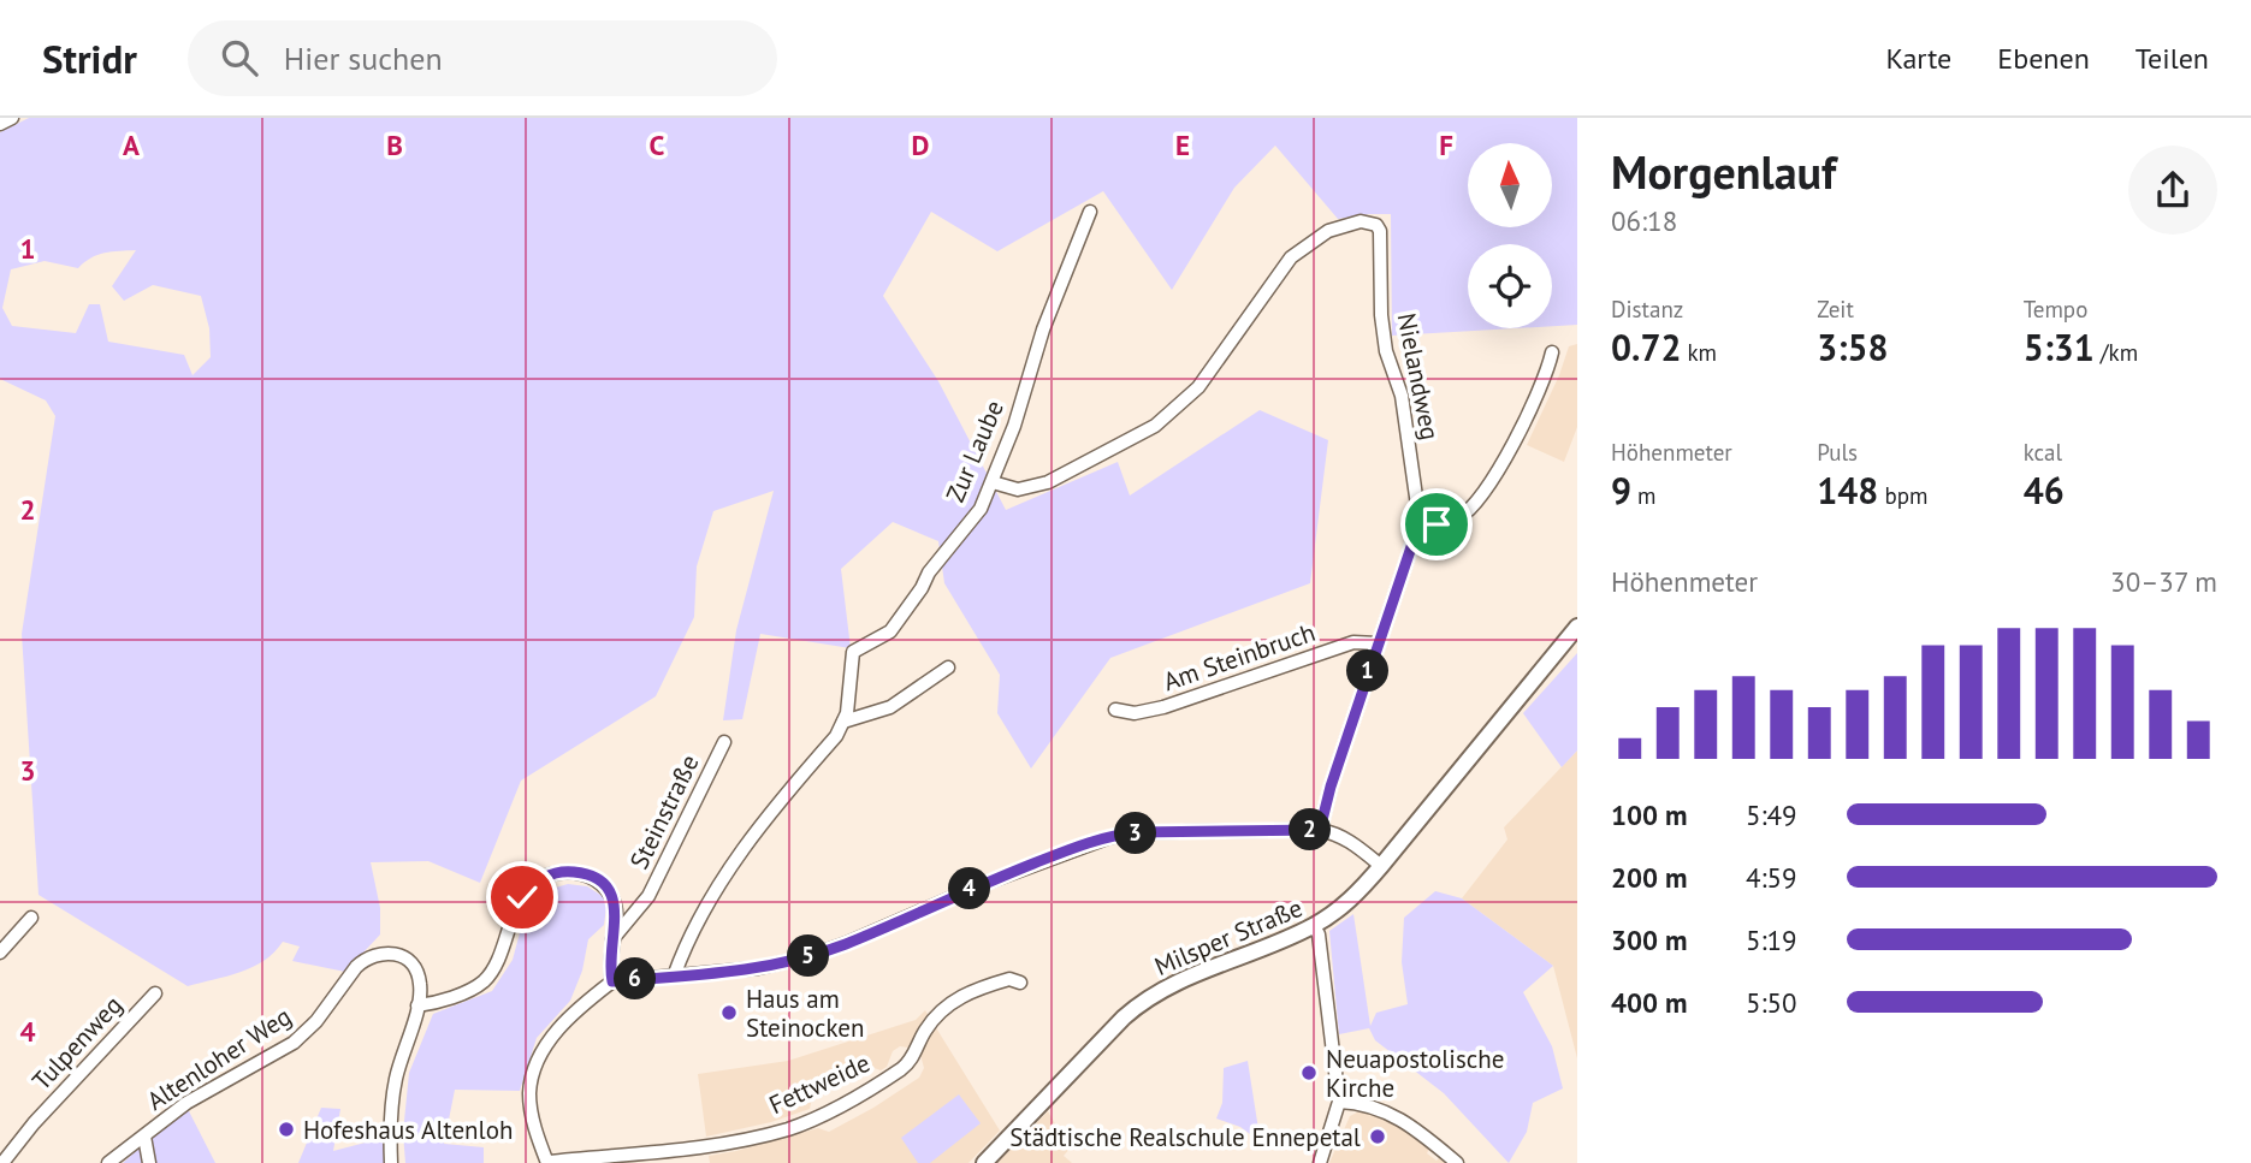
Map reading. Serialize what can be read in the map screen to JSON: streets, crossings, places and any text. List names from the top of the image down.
{
  "streets": {
    "street": [
      "Nielandweg",
      "Zur Laube",
      "Am Steinbruch",
      "Steinstraße",
      "Milsper Straße",
      "Tulpenweg",
      "Altenloher Weg",
      "Fettweide"
    ]
  },
  "crossings": [
    ["Nielandweg", "Zur Laube"],
    ["Nielandweg", "Am Steinbruch"]
  ],
  "places": [
    "Haus am Steinocken",
    "Neuapostolische Kirche",
    "Hofeshaus Altenloh",
    "Städtische Realschule Ennepetal"
  ],
  "north": "top",
  "page": {
    "header": "Stridr",
    "search": "Hier suchen",
    "nav": ["Karte", "Ebenen", "Teilen"],
    "heading": ["Morgenlauf", "06:18"],
    "stats": [
      ["Distanz", "0.72 km"],
      ["Zeit", "3:58"],
      ["Tempo", "5:31 /km"],
      ["Höhenmeter", "9 m"],
      ["Puls", "148 bpm"],
      ["kcal", "46"]
    ],
    "chart": ["Höhenmeter", "30–37 m"],
    "pins": [
      "1",
      "2",
      "3",
      "4",
      "5",
      "6"
    ],
    "list": [
      {
        "name": "100 m",
        "note": "5:49"
      },
      {
        "name": "200 m",
        "note": "4:59"
      },
      {
        "name": "300 m",
        "note": "5:19"
      },
      {
        "name": "400 m",
        "note": "5:50"
      }
    ]
  },
  "grid": {
    "columns": [
      "A",
      "B",
      "C",
      "D",
      "E",
      "F"
    ],
    "rows": [
      "1",
      "2",
      "3",
      "4"
    ]
  }
}
